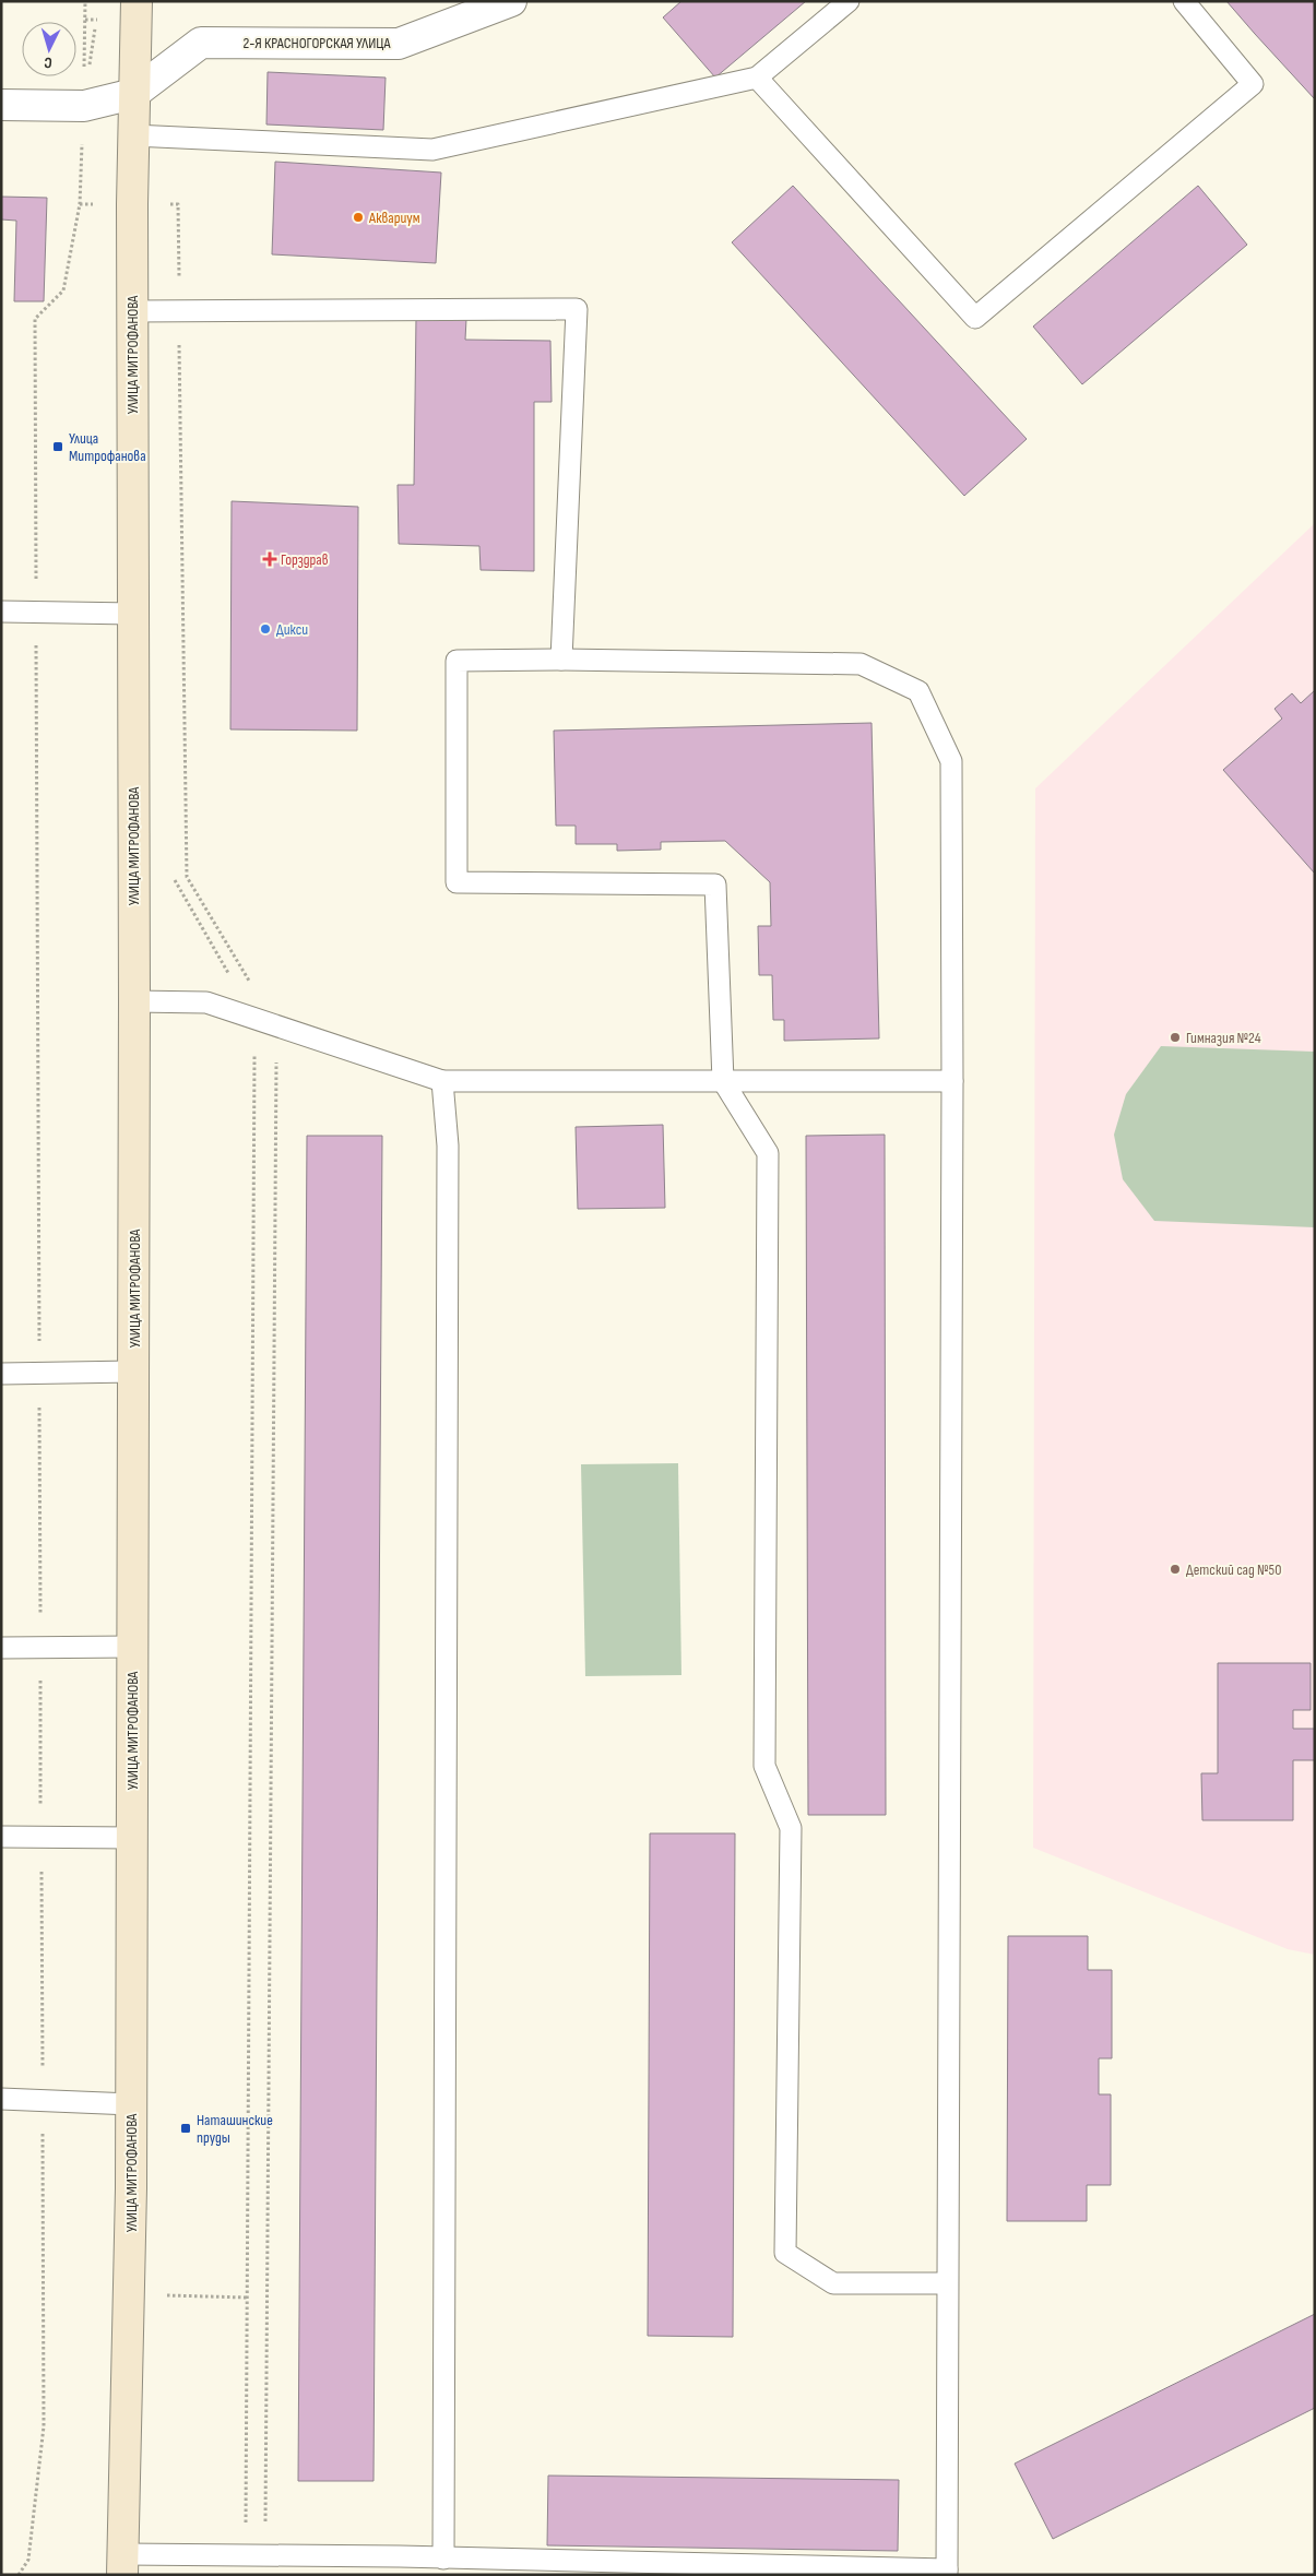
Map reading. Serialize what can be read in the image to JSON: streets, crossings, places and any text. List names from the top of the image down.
{
  "streets": {
    "main road": ["УЛИЦА МИТРОФАНОВА"],
    "street": ["2-Я КРАСНОГОРСКАЯ УЛИЦА"]
  },
  "crossings": [
    ["2-Я КРАСНОГОРСКАЯ УЛИЦА", "УЛИЦА МИТРОФАНОВА"]
  ],
  "places": {
    "other": [
      "Аквариум",
      "Дикси",
      "Гимназия №24",
      "Детский сад №50"
    ],
    "transit": ["Улица Митрофанова", "Наташинские пруды"],
    "health": ["Горздрав"]
  },
  "north": "bottom"
}
